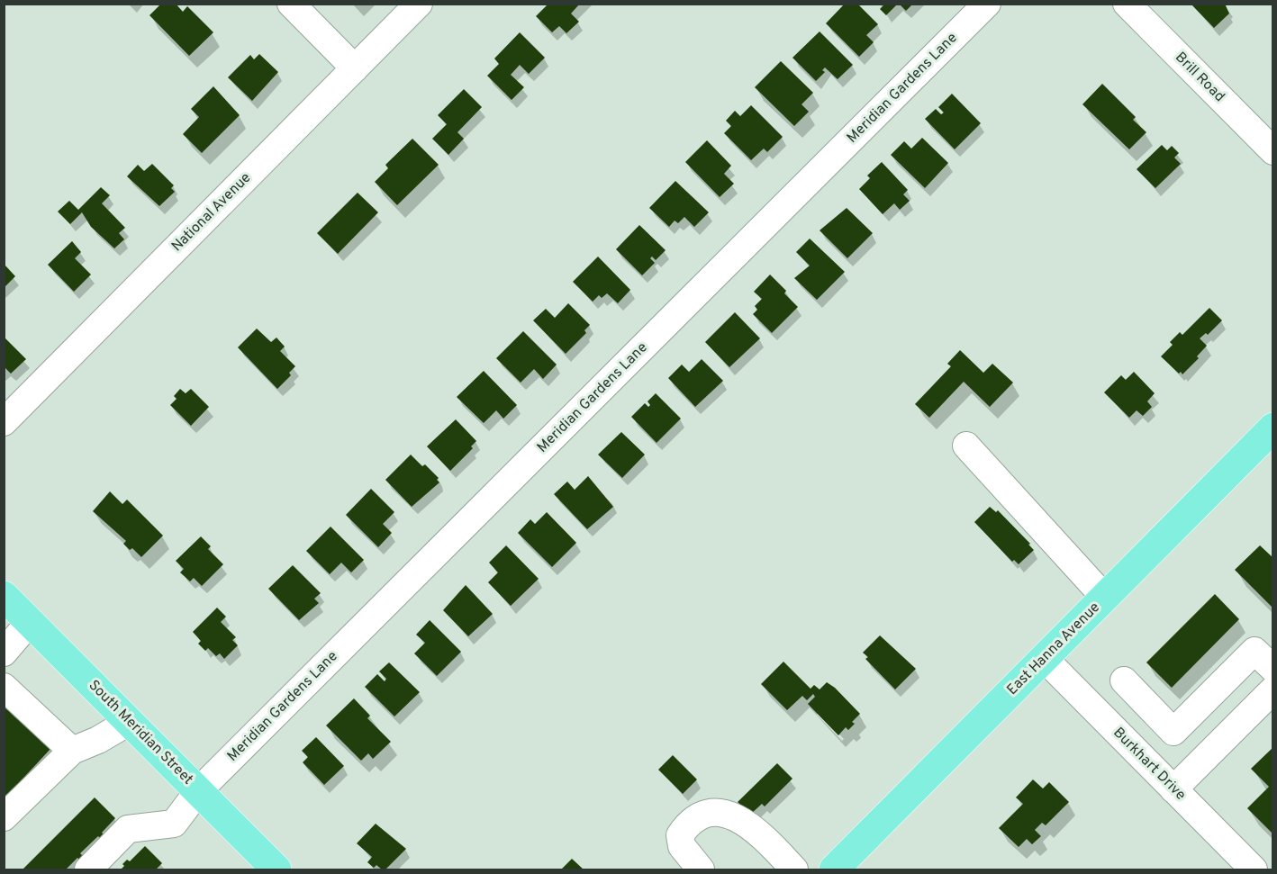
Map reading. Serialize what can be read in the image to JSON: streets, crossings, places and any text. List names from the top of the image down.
{
  "streets": {
    "main road": ["East Hanna Avenue", "South Meridian Street"],
    "street": [
      "Brill Road",
      "Meridian Gardens Lane",
      "National Avenue",
      "Burkhart Drive"
    ]
  },
  "crossings": [
    ["Meridian Gardens Lane", "South Meridian Street"],
    ["East Hanna Avenue", "Burkhart Drive"]
  ]
}
